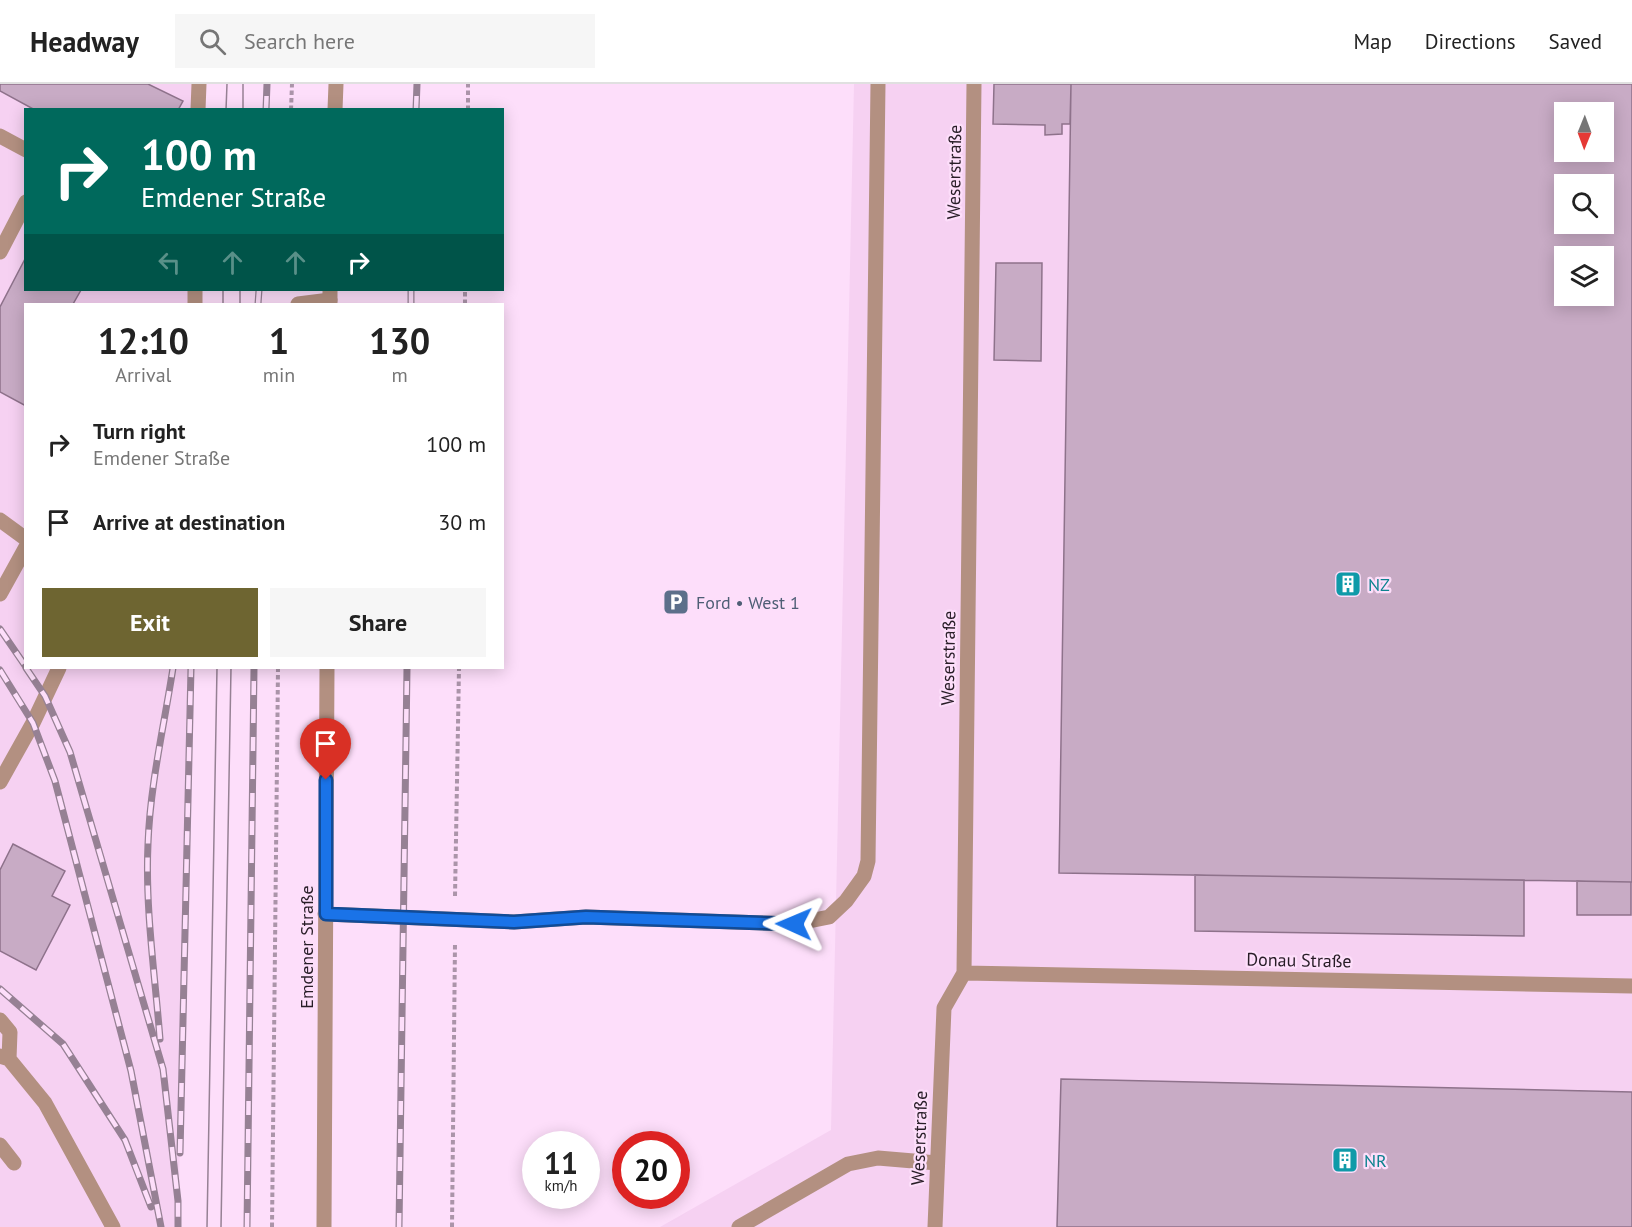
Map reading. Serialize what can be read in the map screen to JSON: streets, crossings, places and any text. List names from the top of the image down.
{
  "streets": {
    "street": ["Weserstraße", "Emdener Straße", "Donau Straße"]
  },
  "crossings": [
    ["Weserstraße", "Donau Straße"]
  ],
  "places": {
    "building": ["NZ", "NR"],
    "parking": ["Ford • West 1"]
  },
  "north": "bottom",
  "page": {
    "header": "Headway",
    "search": "Search here",
    "nav": ["Map", "Directions", "Saved"],
    "turn": ["100 m", "Emdener Straße"],
    "eta": [
      "12:10",
      "Arrival",
      "1",
      "min",
      "130",
      "m"
    ],
    "list": [
      {
        "name": "Turn right",
        "note": "Emdener Straße",
        "value": "100 m"
      },
      {
        "name": "Arrive at destination",
        "value": "30 m"
      }
    ],
    "buttons": ["Exit", "Share"],
    "speed": "11 km/h",
    "limit": "20"
  }
}
